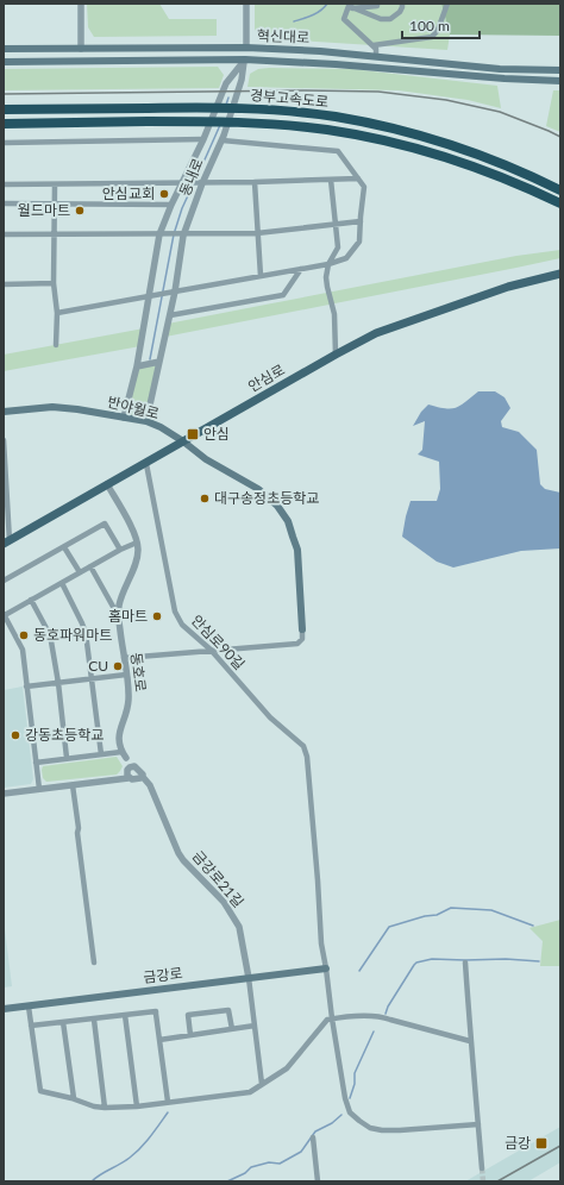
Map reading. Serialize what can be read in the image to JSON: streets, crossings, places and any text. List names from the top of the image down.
{
  "streets": {
    "highway": ["경부고속도로"],
    "main road": [
      "혁신대로",
      "동내로",
      "안심로",
      "반야월로",
      "금강로"
    ],
    "street": ["안심로90길", "동호로", "금강로21길"]
  },
  "crossings": [
    ["혁신대로", "동내로"],
    ["동내로", "반야월로"],
    ["안심로", "반야월로"],
    ["안심로", "안심로90길"],
    ["안심로", "동호로"],
    ["안심로90길", "금강로"],
    ["동호로", "금강로21길"],
    ["금강로21길", "금강로"]
  ],
  "places": {
    "other": [
      "안심교회",
      "월드마트",
      "대구송정초등학교",
      "홈마트",
      "동호파워마트",
      "CU",
      "강동초등학교"
    ],
    "transit": ["안심", "금강"]
  },
  "scale_bar": "100 m"
}
